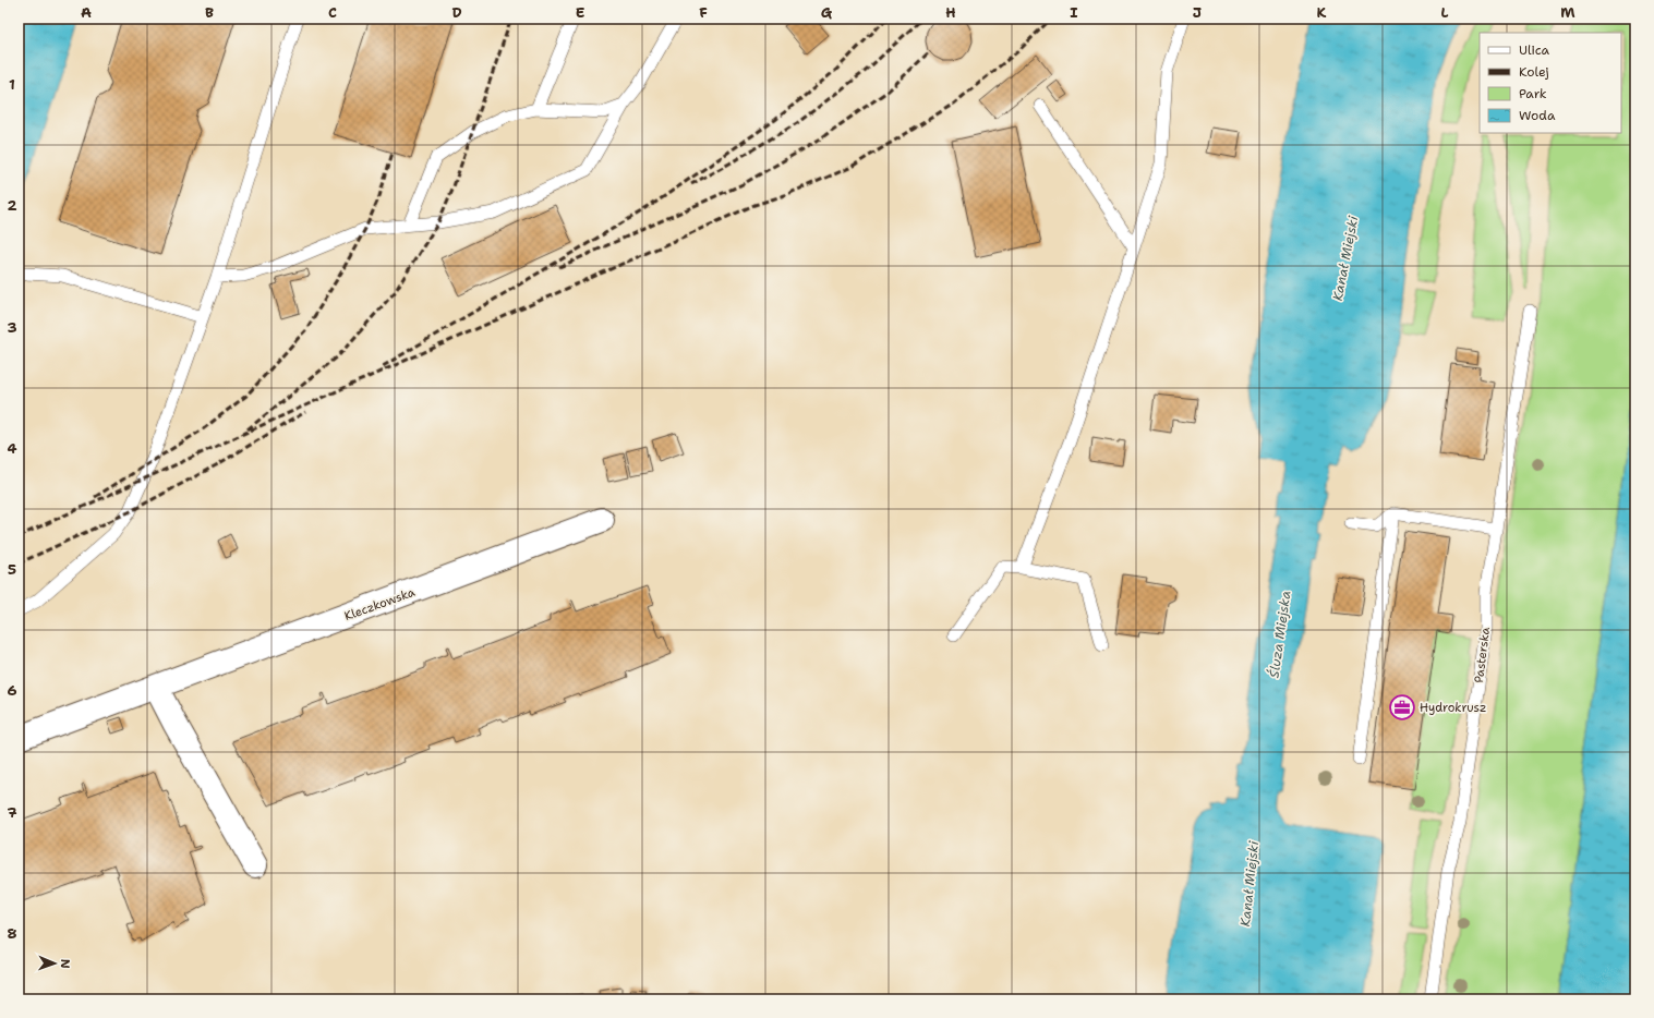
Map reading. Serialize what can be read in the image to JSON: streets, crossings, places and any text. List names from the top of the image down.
{
  "streets": {
    "street": ["Kleczkowska"],
    "lane": ["Pasterska"]
  },
  "water": ["Kanał Miejski", "Śluza Miejska"],
  "places": {
    "office": ["Hydrokrusz"]
  },
  "legend": [
    "Ulica",
    "Kolej",
    "Park",
    "Woda"
  ],
  "north": "right",
  "grid": {
    "columns": [
      "A",
      "B",
      "C",
      "D",
      "E",
      "F",
      "G",
      "H",
      "I",
      "J",
      "K",
      "L",
      "M"
    ],
    "rows": [
      "1",
      "2",
      "3",
      "4",
      "5",
      "6",
      "7",
      "8"
    ]
  }
}
